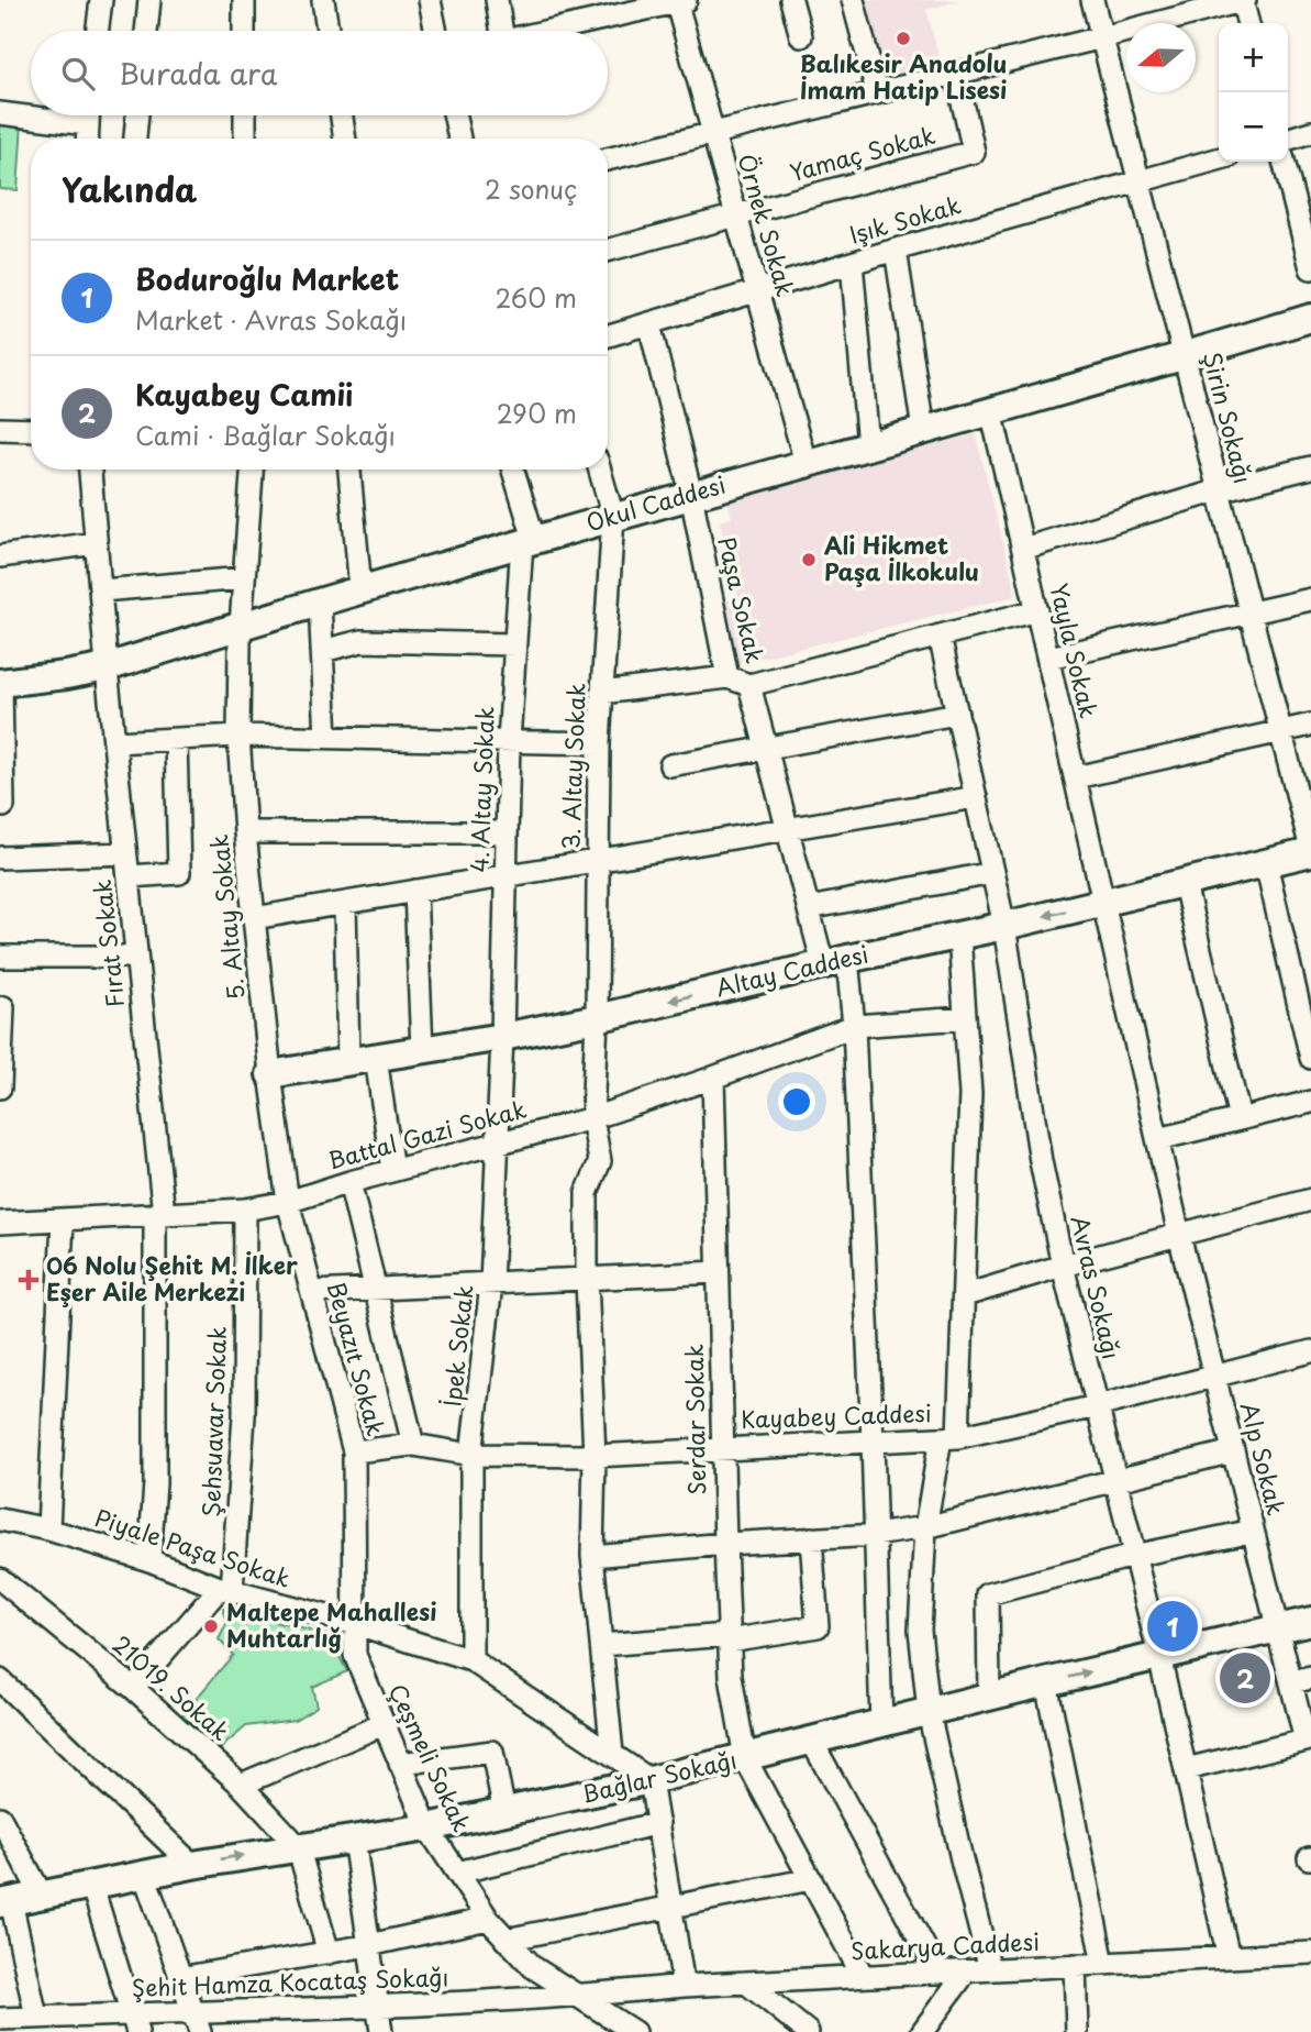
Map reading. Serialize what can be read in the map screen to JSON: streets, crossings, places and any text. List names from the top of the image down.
{
  "streets": {
    "main road": ["Okul Caddesi", "Altay Caddesi", "Bağlar Sokağı"],
    "street": [
      "Yamaç Sokak",
      "Işık Sokak",
      "Örnek Sokak",
      "Şirin Sokağı",
      "Paşa Sokak",
      "Yayla Sokak",
      "3. Altay Sokak",
      "4. Altay Sokak",
      "5. Altay Sokak",
      "Fırat Sokak",
      "Battal Gazi Sokak",
      "Avras Sokağı",
      "İpek Sokak",
      "Beyazıt Sokak",
      "Kayabey Caddesi",
      "Serdar Sokak",
      "Şehsuavar Sokak",
      "Alp Sokak",
      "Piyale Paşa Sokak",
      "21019. Sokak",
      "Çeşmeli Sokak",
      "Sakarya Caddesi",
      "Şehit Hamza Kocataş Sokağı"
    ]
  },
  "crossings": [
    ["Yamaç Sokak", "Örnek Sokak"],
    ["Işık Sokak", "Örnek Sokak"],
    ["Işık Sokak", "Şirin Sokağı"],
    ["Işık Sokak", "Paşa Sokak"],
    ["Örnek Sokak", "Okul Caddesi"],
    ["Şirin Sokağı", "Okul Caddesi"],
    ["Şirin Sokağı", "Altay Caddesi"],
    ["Okul Caddesi", "Paşa Sokak"],
    ["Okul Caddesi", "Yayla Sokak"],
    ["Okul Caddesi", "3. Altay Sokak"],
    ["Okul Caddesi", "4. Altay Sokak"],
    ["Okul Caddesi", "5. Altay Sokak"],
    ["Okul Caddesi", "Fırat Sokak"],
    ["Paşa Sokak", "Altay Caddesi"],
    ["Paşa Sokak", "Battal Gazi Sokak"],
    ["Paşa Sokak", "Kayabey Caddesi"],
    ["Paşa Sokak", "Bağlar Sokağı"],
    ["Yayla Sokak", "Altay Caddesi"],
    ["Yayla Sokak", "Alp Sokak"],
    ["3. Altay Sokak", "Altay Caddesi"],
    ["3. Altay Sokak", "Battal Gazi Sokak"],
    ["3. Altay Sokak", "Kayabey Caddesi"],
    ["3. Altay Sokak", "Piyale Paşa Sokak"],
    ["4. Altay Sokak", "Altay Caddesi"],
    ["4. Altay Sokak", "İpek Sokak"],
    ["5. Altay Sokak", "Altay Caddesi"],
    ["5. Altay Sokak", "Battal Gazi Sokak"],
    ["5. Altay Sokak", "Beyazıt Sokak"],
    ["Fırat Sokak", "Battal Gazi Sokak"],
    ["Fırat Sokak", "Piyale Paşa Sokak"],
    ["Altay Caddesi", "Avras Sokağı"],
    ["Altay Caddesi", "İpek Sokak"],
    ["Battal Gazi Sokak", "İpek Sokak"],
    ["Battal Gazi Sokak", "Beyazıt Sokak"],
    ["Battal Gazi Sokak", "Serdar Sokak"],
    ["Battal Gazi Sokak", "Şehsuavar Sokak"],
    ["Avras Sokağı", "Kayabey Caddesi"],
    ["Avras Sokağı", "Bağlar Sokağı"],
    ["Avras Sokağı", "Sakarya Caddesi"],
    ["İpek Sokak", "Kayabey Caddesi"],
    ["İpek Sokak", "Piyale Paşa Sokak"],
    ["Beyazıt Sokak", "Kayabey Caddesi"],
    ["Beyazıt Sokak", "Piyale Paşa Sokak"],
    ["Beyazıt Sokak", "Çeşmeli Sokak"],
    ["Kayabey Caddesi", "Serdar Sokak"],
    ["Kayabey Caddesi", "Alp Sokak"],
    ["Serdar Sokak", "Bağlar Sokağı"],
    ["Serdar Sokak", "Sakarya Caddesi"],
    ["Şehsuavar Sokak", "Piyale Paşa Sokak"],
    ["Alp Sokak", "Bağlar Sokağı"],
    ["Piyale Paşa Sokak", "Çeşmeli Sokak"],
    ["Piyale Paşa Sokak", "Bağlar Sokağı"],
    ["21019. Sokak", "Bağlar Sokağı"],
    ["Çeşmeli Sokak", "Bağlar Sokağı"],
    ["Çeşmeli Sokak", "Sakarya Caddesi"],
    ["Çeşmeli Sokak", "Şehit Hamza Kocataş Sokağı"],
    ["Sakarya Caddesi", "Şehit Hamza Kocataş Sokağı"]
  ],
  "places": {
    "other": ["Balıkesir Anadolu İmam Hatip Lisesi", "Ali Hikmet Paşa İlkokulu", "Maltepe Mahallesi Muhtarlığ"],
    "health": ["06 Nolu Şehit M. İlker Eşer Aile Merkezi"]
  },
  "north": "left",
  "page": {
    "map_buttons": ["+", "−"],
    "search": "Burada ara",
    "heading": ["Yakında", "2 sonuç"],
    "list": [
      {
        "mark": "1",
        "name": "Boduroğlu Market",
        "note": "Market · Avras Sokağı",
        "value": "260 m"
      },
      {
        "mark": "2",
        "name": "Kayabey Camii",
        "note": "Cami · Bağlar Sokağı",
        "value": "290 m"
      }
    ],
    "pins": ["1", "2"]
  }
}
